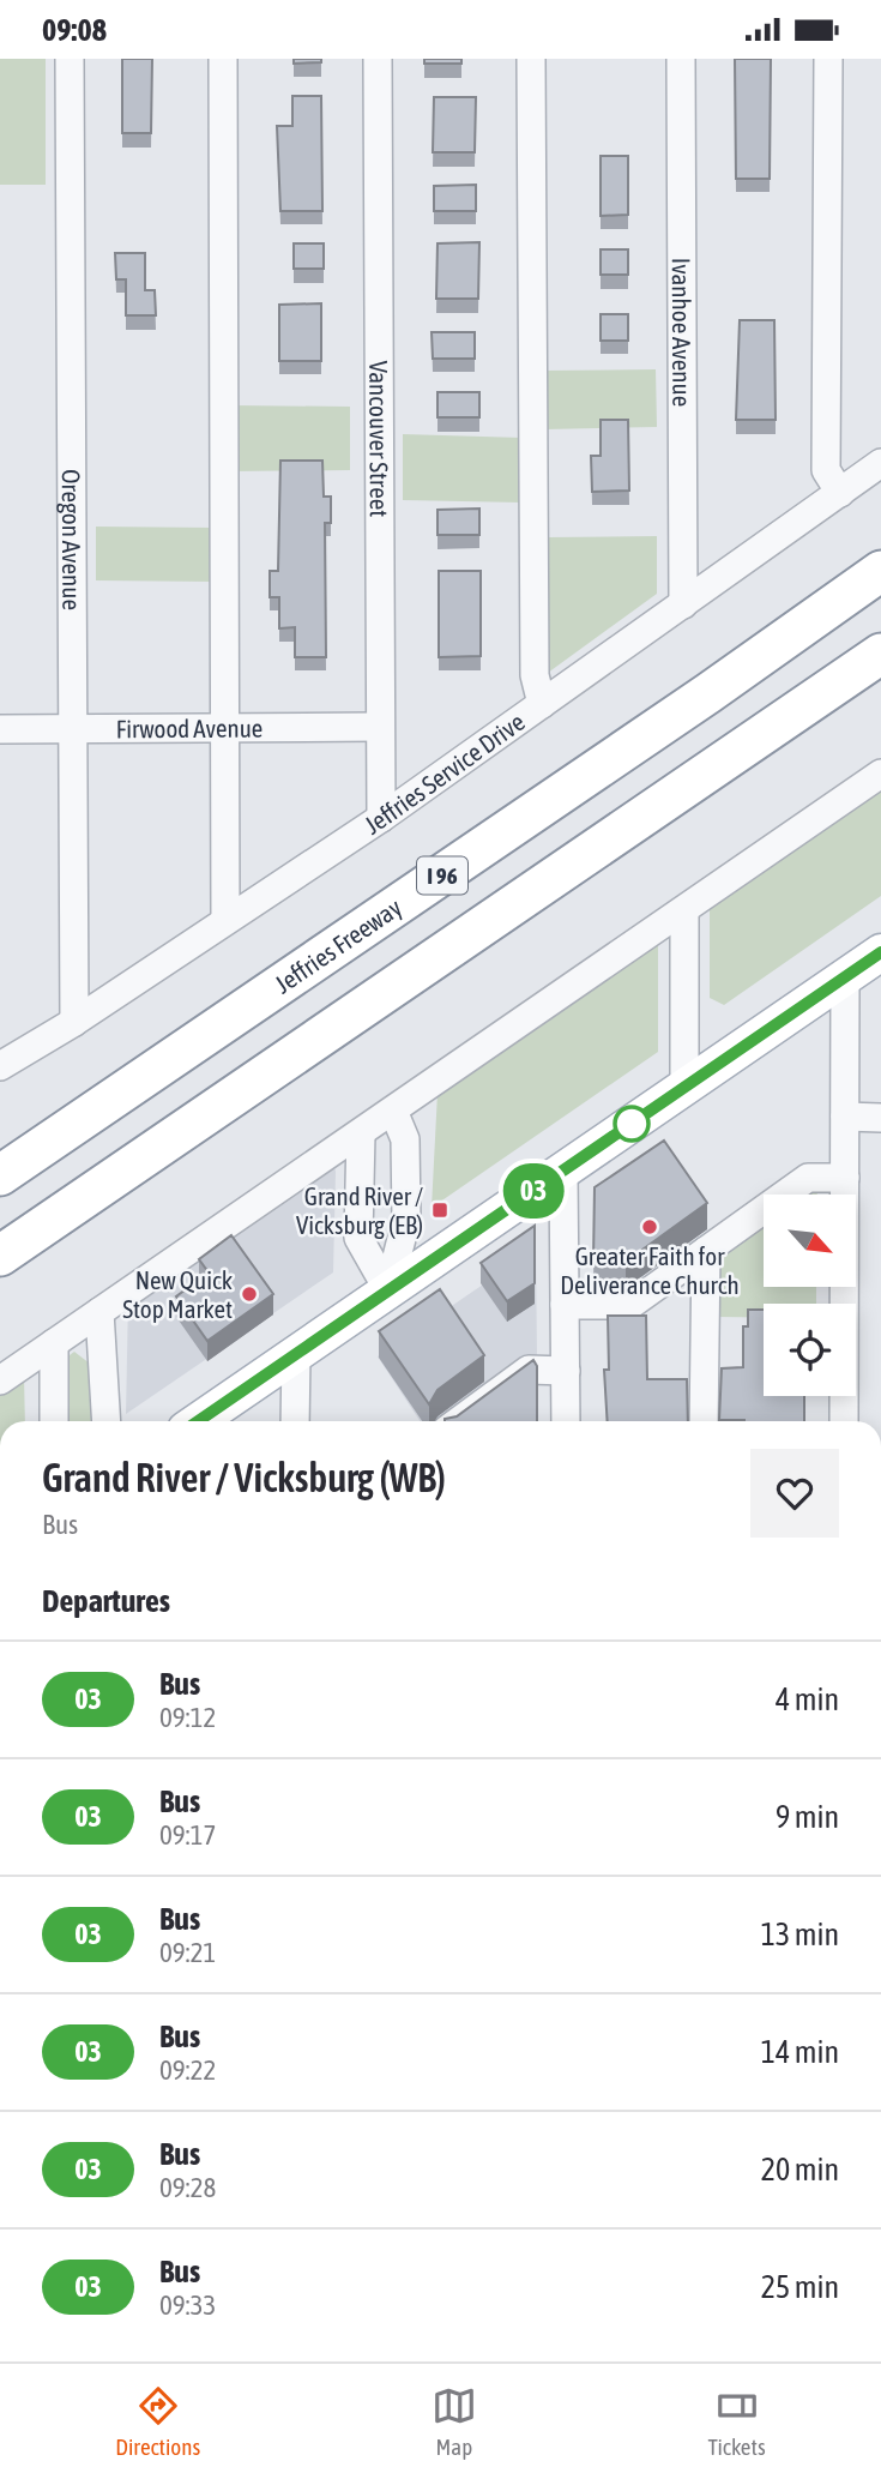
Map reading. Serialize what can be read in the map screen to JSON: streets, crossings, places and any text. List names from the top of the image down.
{
  "streets": {
    "highway": ["I 96", "Jeffries Freeway"],
    "street": [
      "Ivanhoe Avenue",
      "Vancouver Street",
      "Oregon Avenue",
      "Firwood Avenue",
      "Jeffries Service Drive"
    ]
  },
  "crossings": [
    ["Ivanhoe Avenue", "Jeffries Service Drive"],
    ["Vancouver Street", "Firwood Avenue"],
    ["Vancouver Street", "Jeffries Service Drive"],
    ["Oregon Avenue", "Firwood Avenue"],
    ["Oregon Avenue", "Jeffries Service Drive"]
  ],
  "places": {
    "transit": ["Grand River / Vicksburg (EB)"],
    "other": ["Greater Faith for Deliverance Church", "New Quick Stop Market"]
  },
  "lines": ["bus line 03"],
  "north": "bottom right",
  "page": {
    "status": "09:08",
    "on_map": "03",
    "heading": [
      ["Grand River / Vicksburg (WB)", "Bus"],
      "Departures"
    ],
    "list": [
      {
        "mark": "03",
        "name": "Bus",
        "note": "09:12",
        "value": "4 min"
      },
      {
        "mark": "03",
        "name": "Bus",
        "note": "09:17",
        "value": "9 min"
      },
      {
        "mark": "03",
        "name": "Bus",
        "note": "09:21",
        "value": "13 min"
      },
      {
        "mark": "03",
        "name": "Bus",
        "note": "09:22",
        "value": "14 min"
      },
      {
        "mark": "03",
        "name": "Bus",
        "note": "09:28",
        "value": "20 min"
      },
      {
        "mark": "03",
        "name": "Bus",
        "note": "09:33",
        "value": "25 min"
      }
    ],
    "tabs": ["Directions", "Map", "Tickets"]
  }
}
